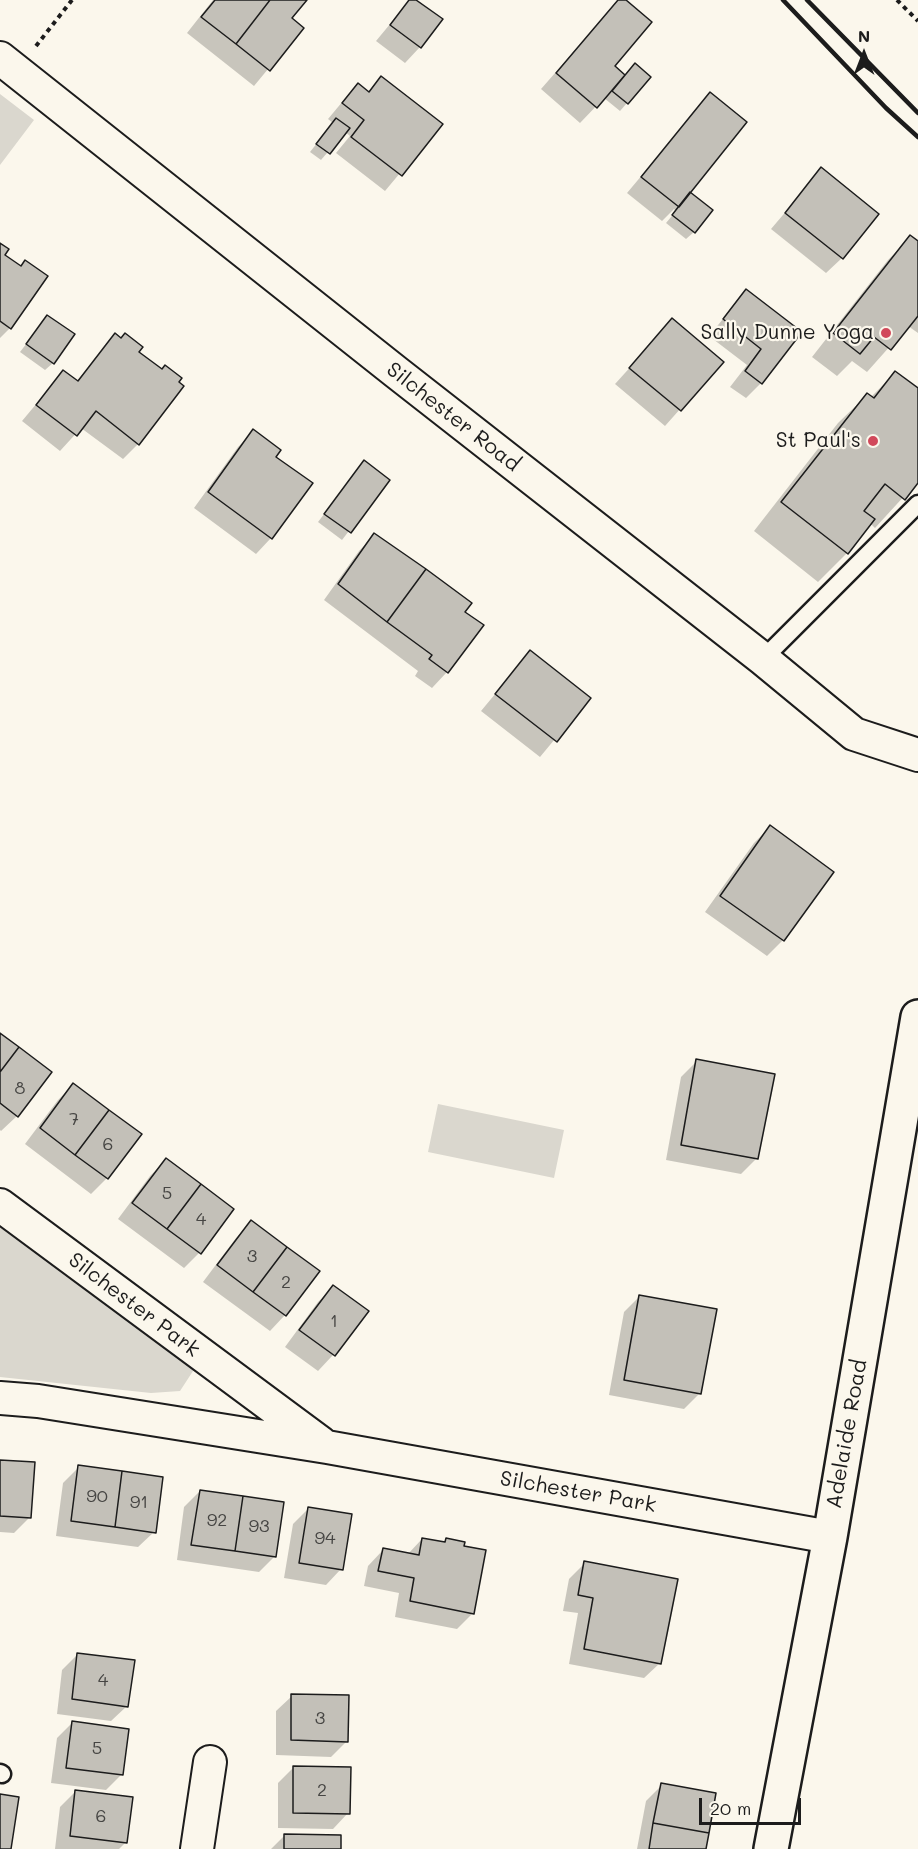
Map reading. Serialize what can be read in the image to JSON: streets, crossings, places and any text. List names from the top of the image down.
{
  "streets": {
    "street": ["Silchester Road", "Silchester Park", "Adelaide Road"]
  },
  "crossings": [
    ["Silchester Park", "Adelaide Road"]
  ],
  "places": ["Sally Dunne Yoga", "St Paul's"],
  "house_numbers": [
    "8",
    "7",
    "6",
    "5",
    "4",
    "3",
    "2",
    "1",
    "90",
    "91",
    "92",
    "93",
    "94",
    "4",
    "3",
    "5",
    "2",
    "6"
  ],
  "scale_bar": "20 m",
  "north": "top"
}
